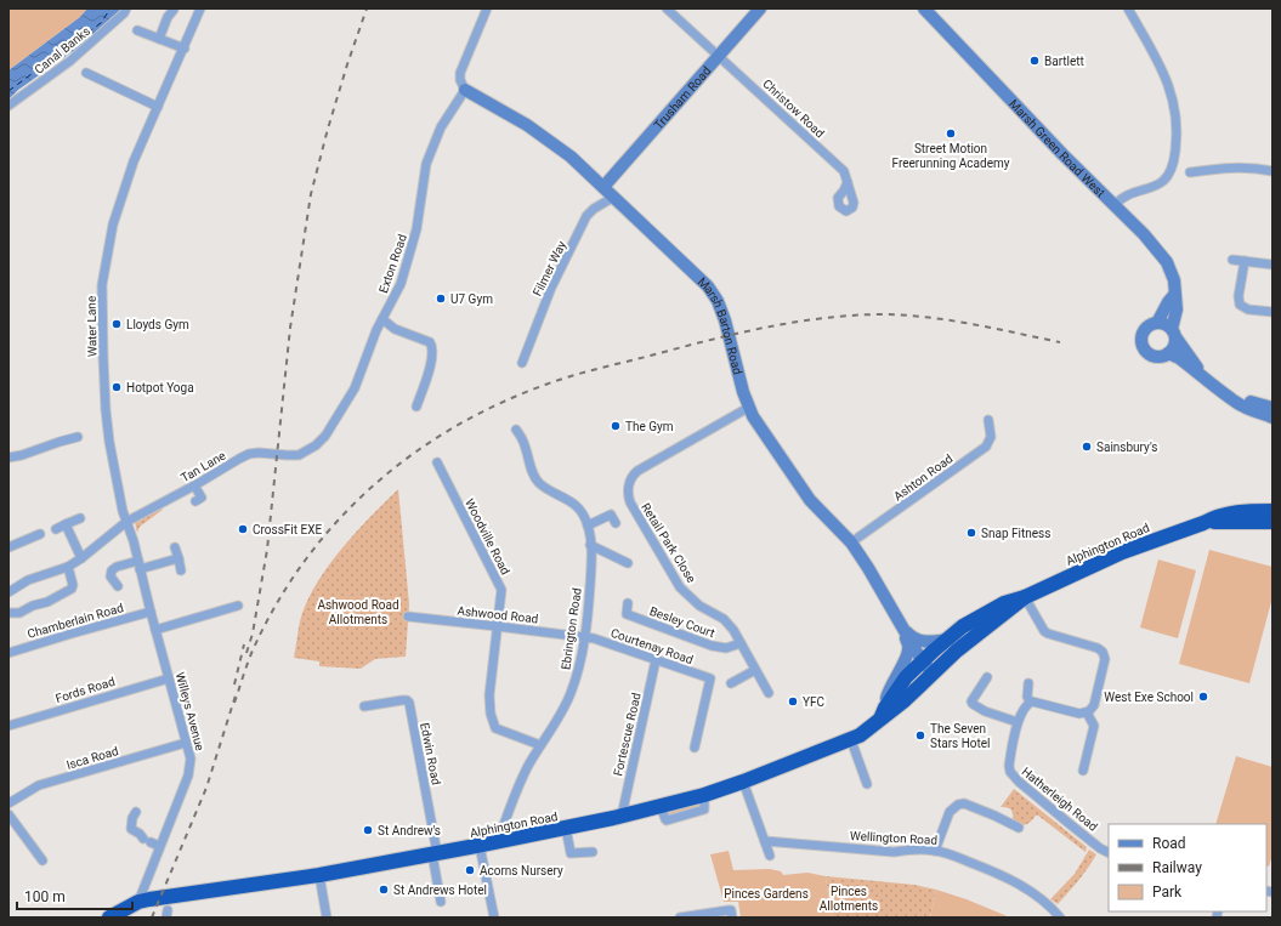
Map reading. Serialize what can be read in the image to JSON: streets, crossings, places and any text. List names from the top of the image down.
{
  "streets": {
    "highway": ["Alphington Road"],
    "street": [
      "Canal Banks",
      "Trusham Road",
      "Christow Road",
      "Marsh Green Road West",
      "Exton Road",
      "Filmer Way",
      "Water Lane",
      "Marsh Barton Road",
      "Tan Lane",
      "Ashton Road",
      "Woodville Road",
      "Retail Park Close",
      "Ashwood Road",
      "Chamberlain Road",
      "Besley Court",
      "Ebrington Road",
      "Courtenay Road",
      "Fords Road",
      "Willeys Avenue",
      "Fortescue Road",
      "Edwin Road",
      "Isca Road",
      "Hatherleigh Road",
      "Wellington Road"
    ]
  },
  "crossings": [
    ["Trusham Road", "Christow Road"],
    ["Trusham Road", "Marsh Barton Road"],
    ["Exton Road", "Marsh Barton Road"],
    ["Exton Road", "Tan Lane"],
    ["Filmer Way", "Marsh Barton Road"],
    ["Water Lane", "Tan Lane"],
    ["Water Lane", "Willeys Avenue"],
    ["Marsh Barton Road", "Ashton Road"],
    ["Marsh Barton Road", "Retail Park Close"],
    ["Marsh Barton Road", "Alphington Road"],
    ["Tan Lane", "Willeys Avenue"],
    ["Woodville Road", "Ashwood Road"],
    ["Woodville Road", "Ebrington Road"],
    ["Retail Park Close", "Besley Court"],
    ["Alphington Road", "Ebrington Road"],
    ["Alphington Road", "Willeys Avenue"],
    ["Alphington Road", "Fortescue Road"],
    ["Alphington Road", "Edwin Road"],
    ["Ashwood Road", "Ebrington Road"],
    ["Ashwood Road", "Courtenay Road"],
    ["Chamberlain Road", "Willeys Avenue"],
    ["Ebrington Road", "Courtenay Road"],
    ["Courtenay Road", "Fortescue Road"],
    ["Fords Road", "Willeys Avenue"],
    ["Willeys Avenue", "Isca Road"]
  ],
  "parks": ["Ashwood Road Allotments", "Pinces Allotments", "Pinces Gardens"],
  "places": [
    "Bartlett",
    "Street Motion Freerunning Academy",
    "U7 Gym",
    "Lloyds Gym",
    "Hotpot Yoga",
    "The Gym",
    "Sainsbury's",
    "CrossFit EXE",
    "Snap Fitness",
    "West Exe School",
    "YFC",
    "The Seven Stars Hotel",
    "St Andrew's",
    "Acorns Nursery",
    "St Andrews Hotel"
  ],
  "legend": ["Road", "Railway", "Park"],
  "scale_bar": "100 m"
}
